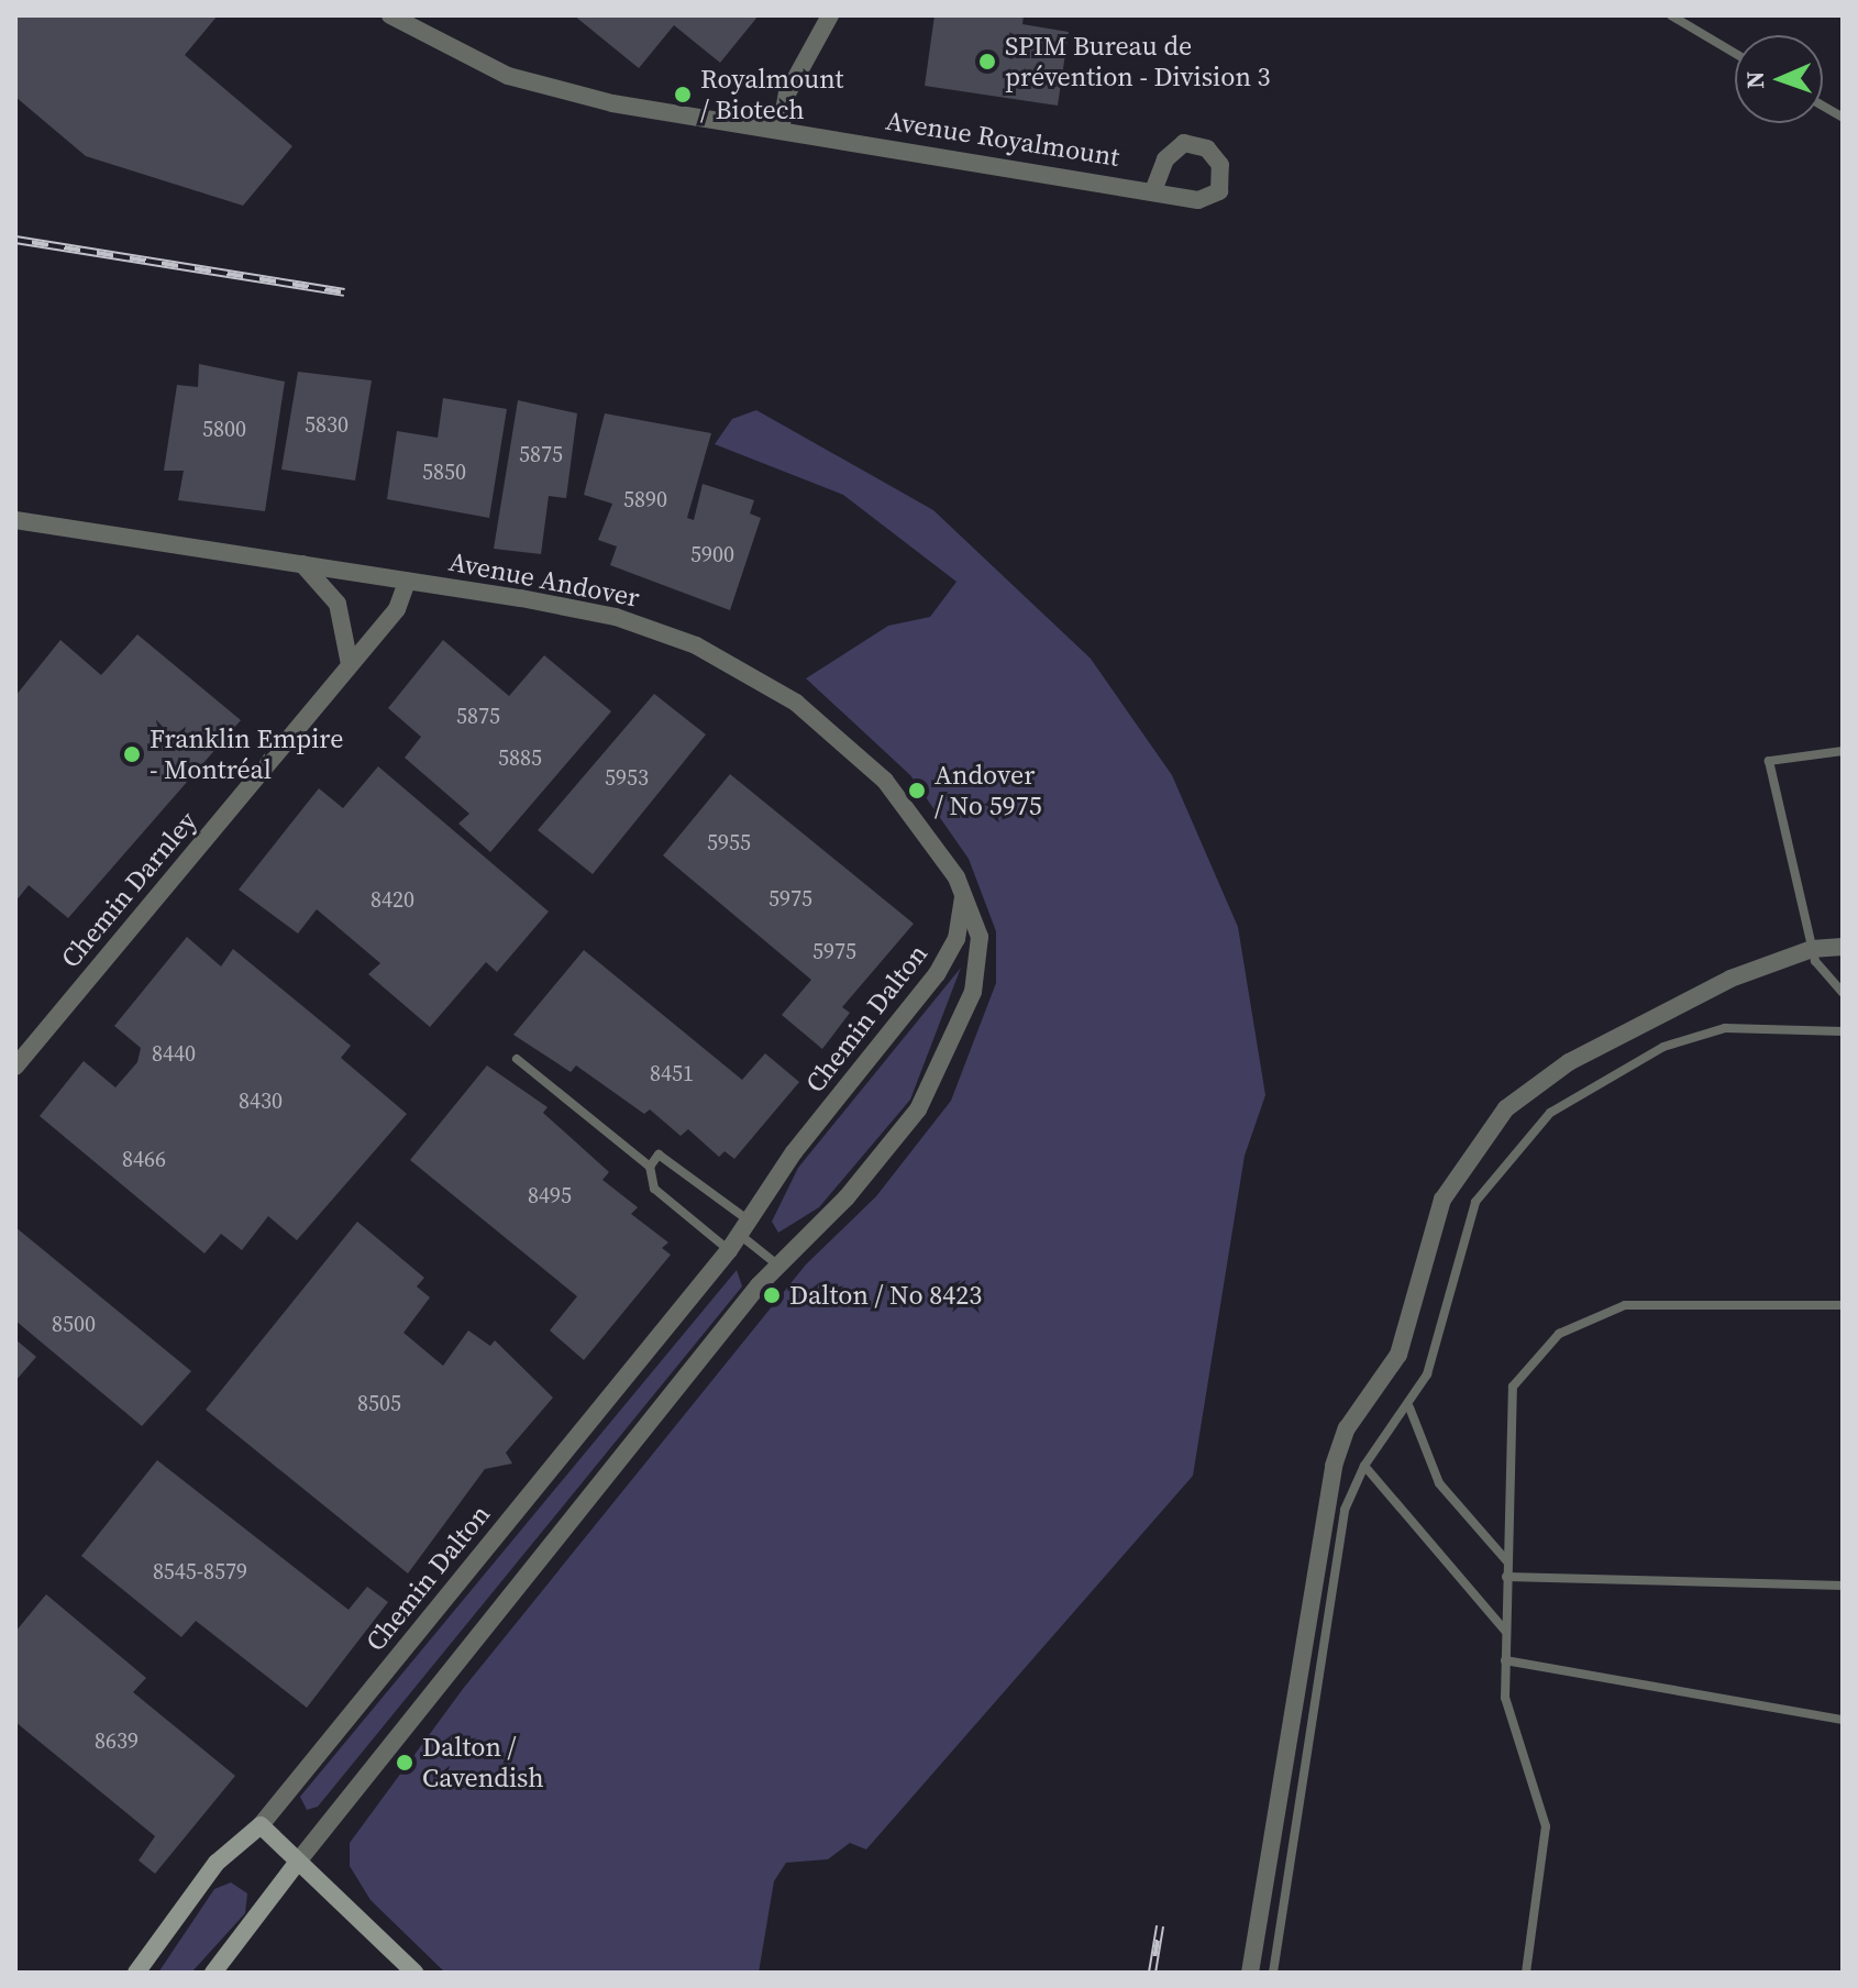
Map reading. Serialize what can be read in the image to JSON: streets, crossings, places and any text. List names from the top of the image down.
{
  "streets": {
    "main road": ["Chemin Dalton"],
    "street": ["Avenue Royalmount", "Avenue Andover", "Chemin Darnley"]
  },
  "crossings": [
    ["Avenue Andover", "Chemin Darnley"],
    ["Avenue Andover", "Chemin Dalton"]
  ],
  "places": [
    "SPIM Bureau de prévention - Division 3",
    "Royalmount / Biotech",
    "Franklin Empire - Montréal",
    "Andover / No 5975",
    "Dalton / No 8423",
    "Dalton / Cavendish"
  ],
  "house_numbers": [
    "5830",
    "5800",
    "5875",
    "5850",
    "5890",
    "5900",
    "5875",
    "5885",
    "5953",
    "5955",
    "5975",
    "8420",
    "5975",
    "8440",
    "8451",
    "8430",
    "8466",
    "8495",
    "8500",
    "8505",
    "8545-8579",
    "8639"
  ],
  "north": "left"
}
